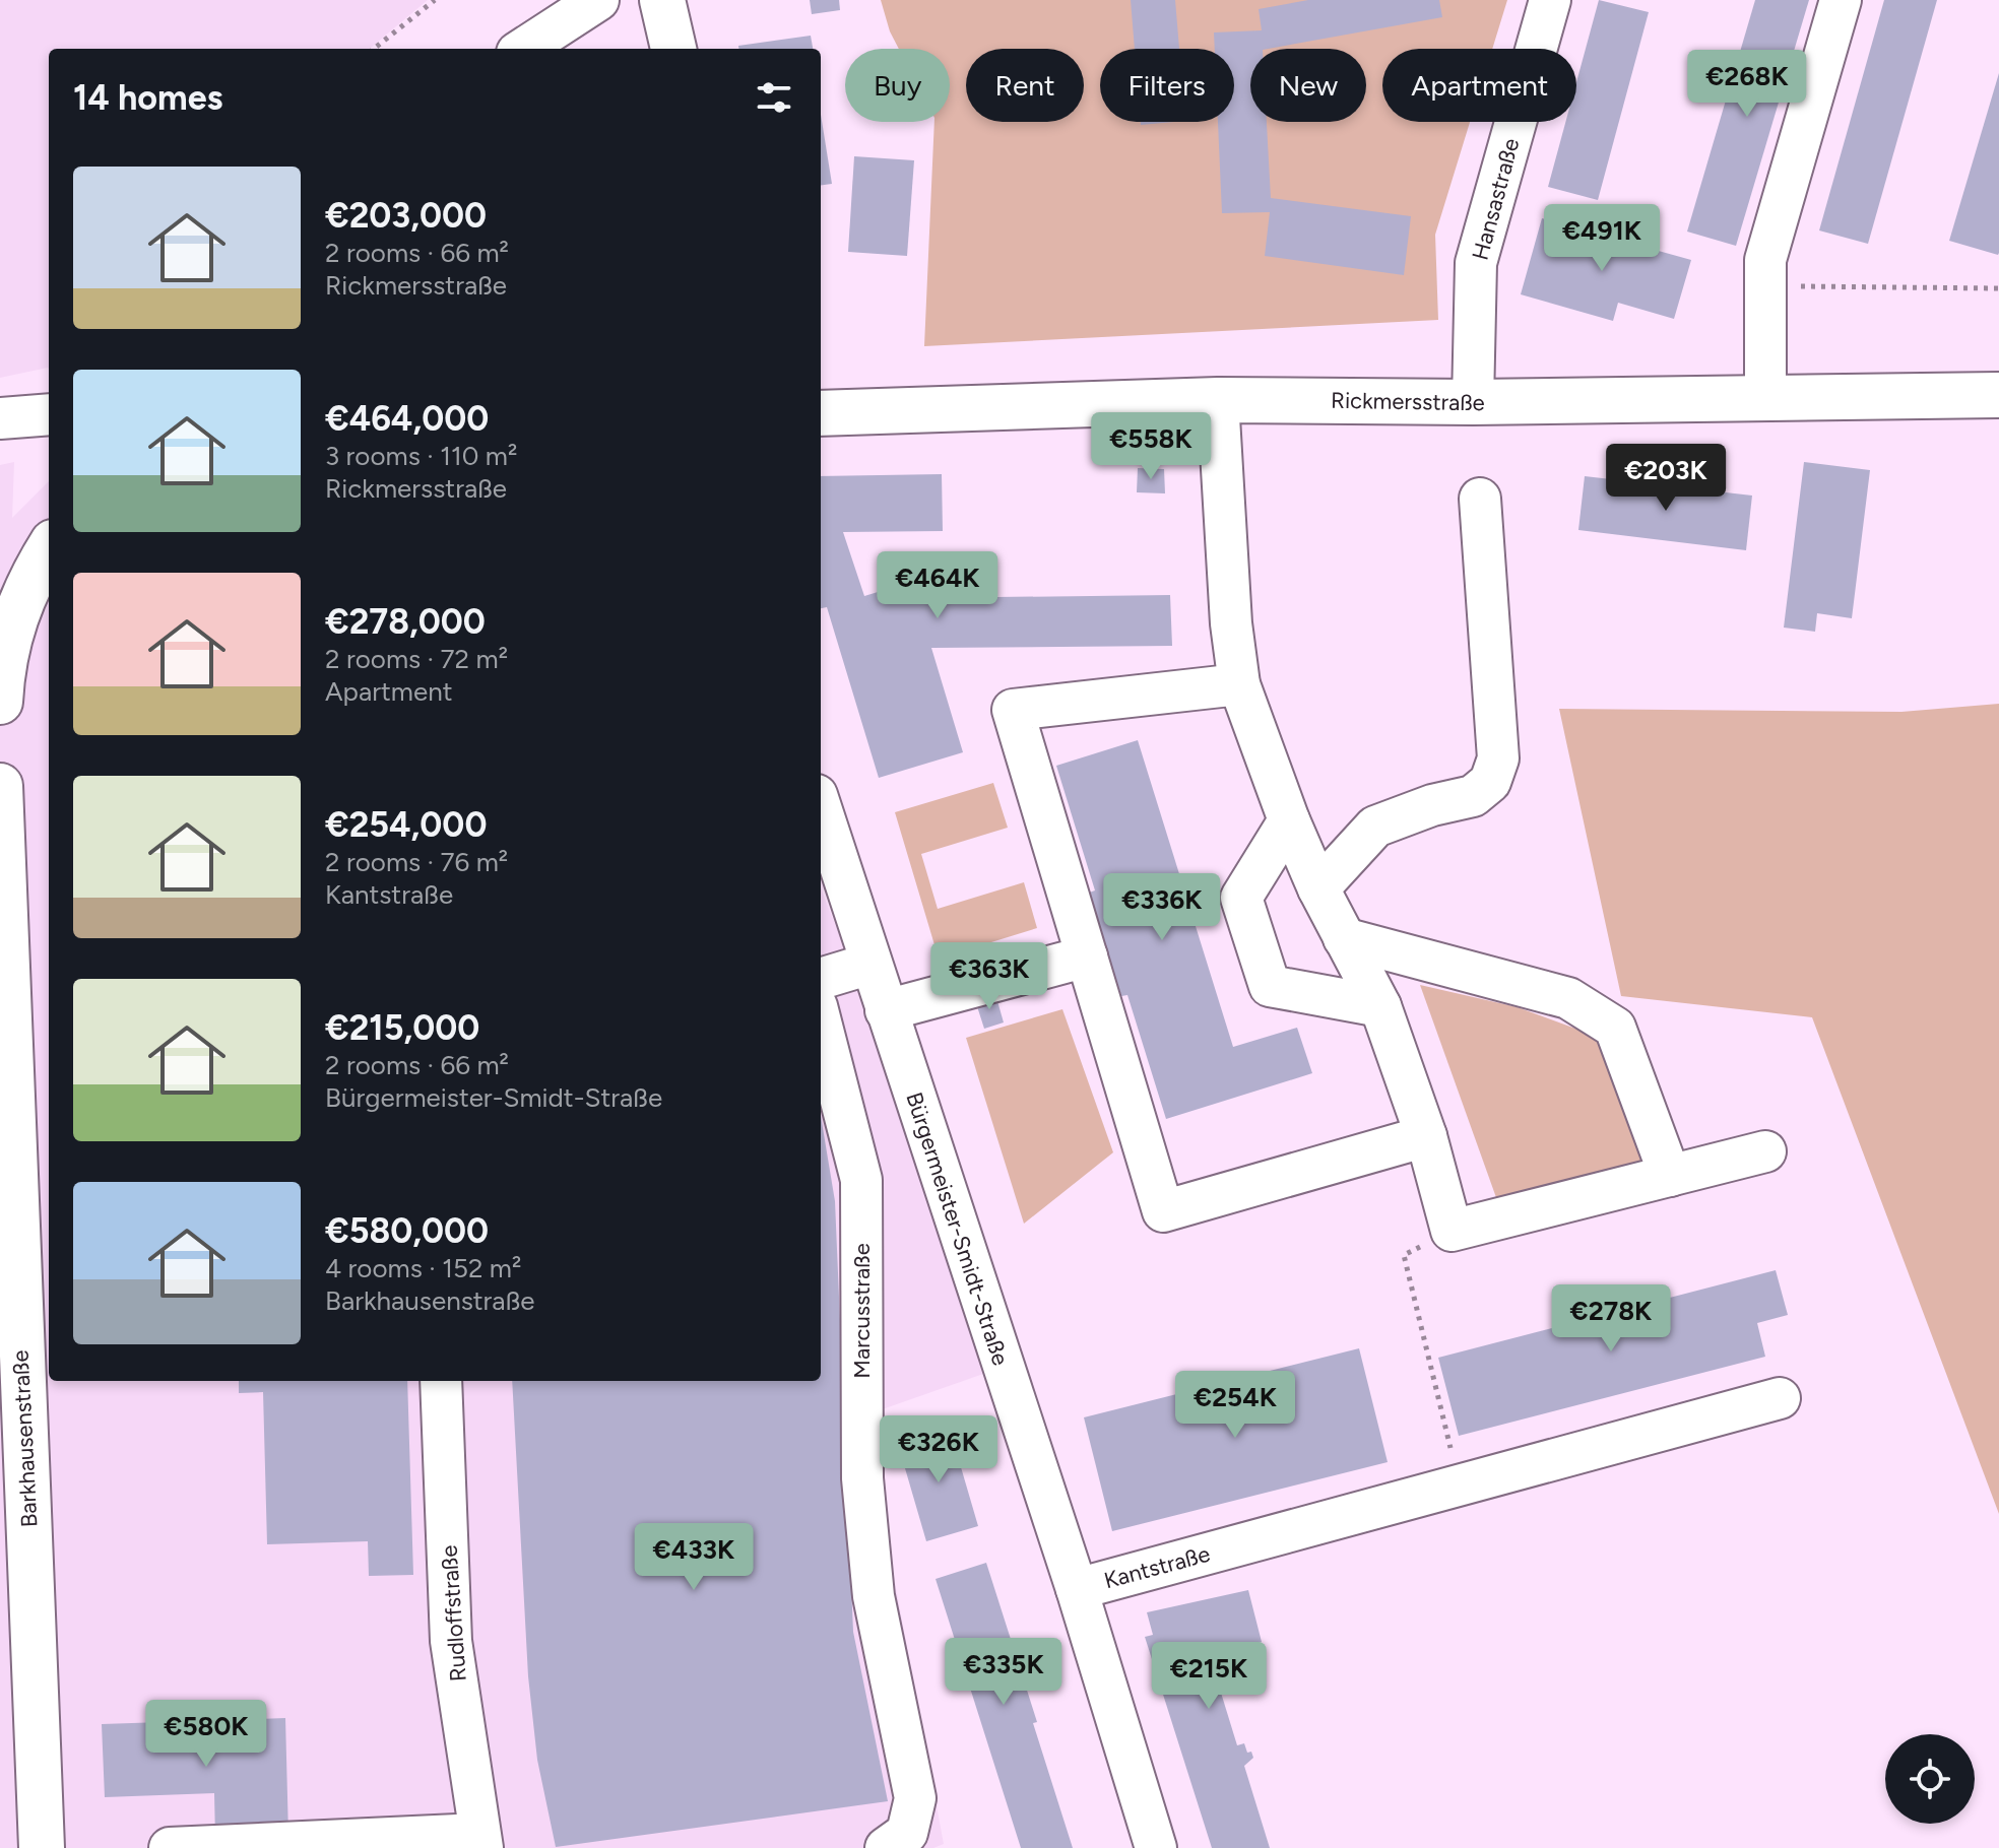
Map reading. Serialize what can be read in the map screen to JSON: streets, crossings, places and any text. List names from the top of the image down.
{
  "streets": {
    "main road": ["Rickmersstraße", "Barkhausenstraße"],
    "street": [
      "Hansastraße",
      "Bürgermeister-Smidt-Straße",
      "Marcusstraße",
      "Kantstraße",
      "Rudloffstraße"
    ]
  },
  "crossings": [
    ["Hansastraße", "Rickmersstraße"],
    ["Bürgermeister-Smidt-Straße", "Kantstraße"]
  ],
  "page": {
    "chip": [
      "Buy",
      "Rent",
      "Filters",
      "New",
      "Apartment"
    ],
    "heading": "14 homes",
    "price": [
      "€268K",
      "€491K",
      "€558K",
      "€203K",
      "€464K",
      "€336K",
      "€363K",
      "€278K",
      "€254K",
      "€326K",
      "€433K",
      "€335K",
      "€215K",
      "€580K"
    ],
    "list": [
      {
        "name": "€203,000",
        "note": "2 rooms · 66 m² · Rickmersstraße"
      },
      {
        "name": "€464,000",
        "note": "3 rooms · 110 m² · Rickmersstraße"
      },
      {
        "name": "€278,000",
        "note": "2 rooms · 72 m² · Apartment"
      },
      {
        "name": "€254,000",
        "note": "2 rooms · 76 m² · Kantstraße"
      },
      {
        "name": "€215,000",
        "note": "2 rooms · 66 m² · Bürgermeister-Smidt-Straße"
      },
      {
        "name": "€580,000",
        "note": "4 rooms · 152 m² · Barkhausenstraße"
      }
    ]
  }
}
